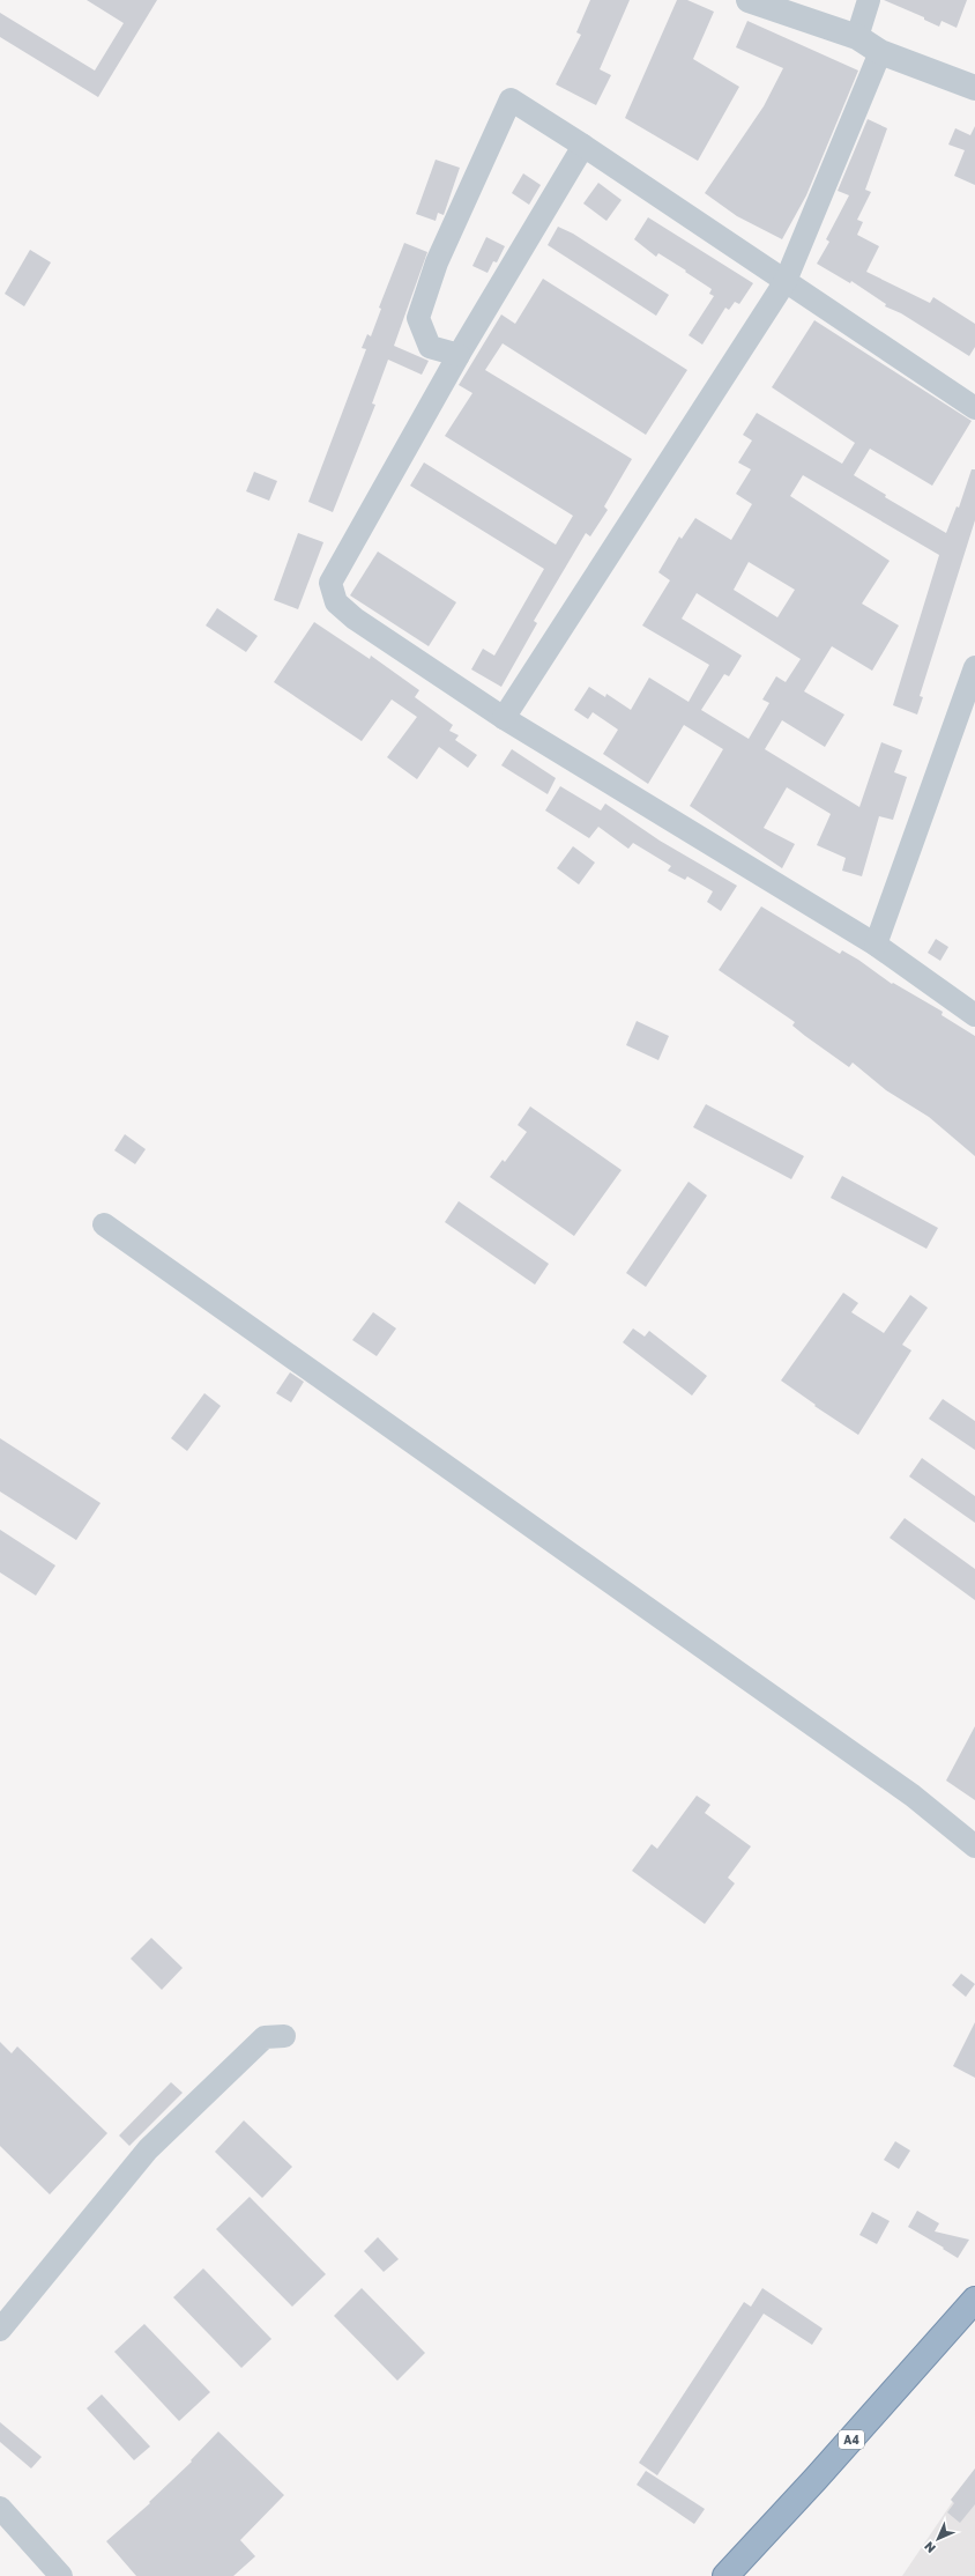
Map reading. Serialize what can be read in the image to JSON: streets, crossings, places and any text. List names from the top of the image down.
{
  "streets": {
    "highway": ["A4"]
  },
  "north": "bottom left"
}
